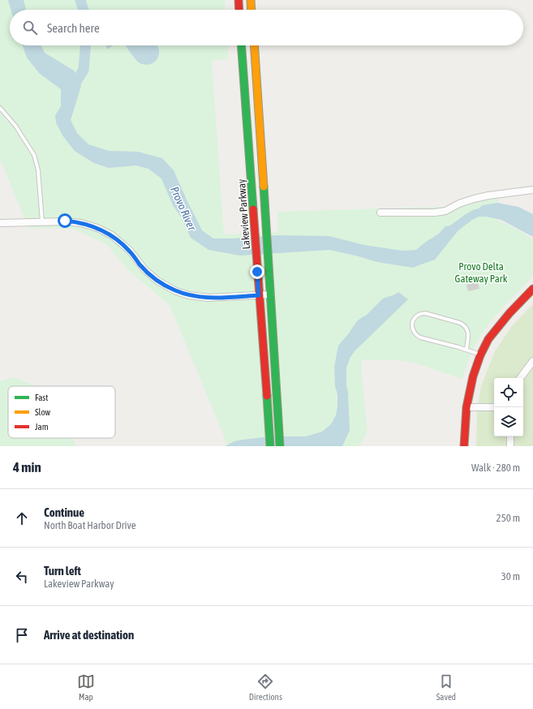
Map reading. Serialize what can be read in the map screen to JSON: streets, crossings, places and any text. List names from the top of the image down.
{
  "streets": {
    "street": ["Lakeview Parkway"]
  },
  "water": ["Provo River"],
  "parks": ["Provo Delta Gateway Park"],
  "legend": ["Fast", "Slow", "Jam"],
  "page": {
    "search": "Search here",
    "heading": ["4 min", "Walk · 280 m"],
    "list": [
      ["Continue", "North Boat Harbor Drive", "250 m"],
      ["Turn left", "Lakeview Parkway", "30 m"],
      "Arrive at destination"
    ],
    "nav": ["Map", "Directions", "Saved"]
  }
}
